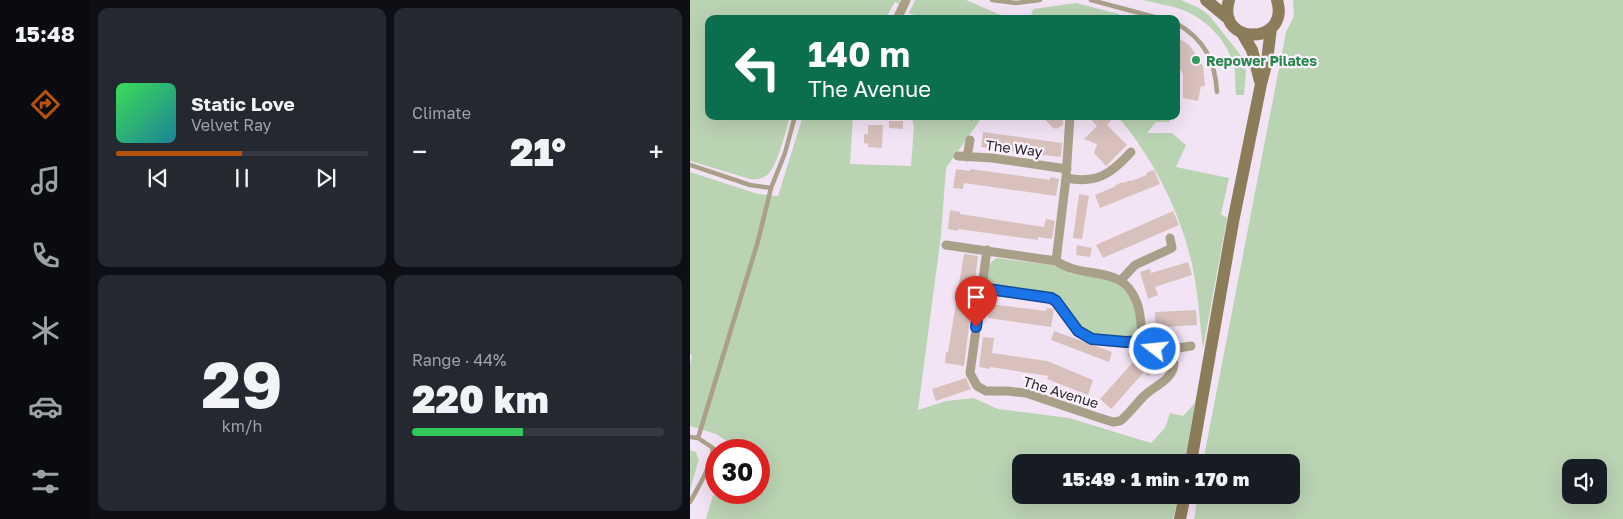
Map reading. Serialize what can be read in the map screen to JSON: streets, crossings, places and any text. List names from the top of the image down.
{
  "streets": {
    "street": ["The Way", "The Avenue"]
  },
  "places": ["Repower Pilates"],
  "page": {
    "tabs": "15:48",
    "tile": [
      "Climate",
      ["29", "km/h"],
      ["Range · 44%", "220 km"]
    ],
    "turn": ["140 m", "The Avenue"],
    "song": ["Static Love", "Velvet Ray"],
    "heat": ["−", "21°", "+"],
    "limit": "30",
    "trip": "15:49 · 1 min · 170 m"
  }
}
